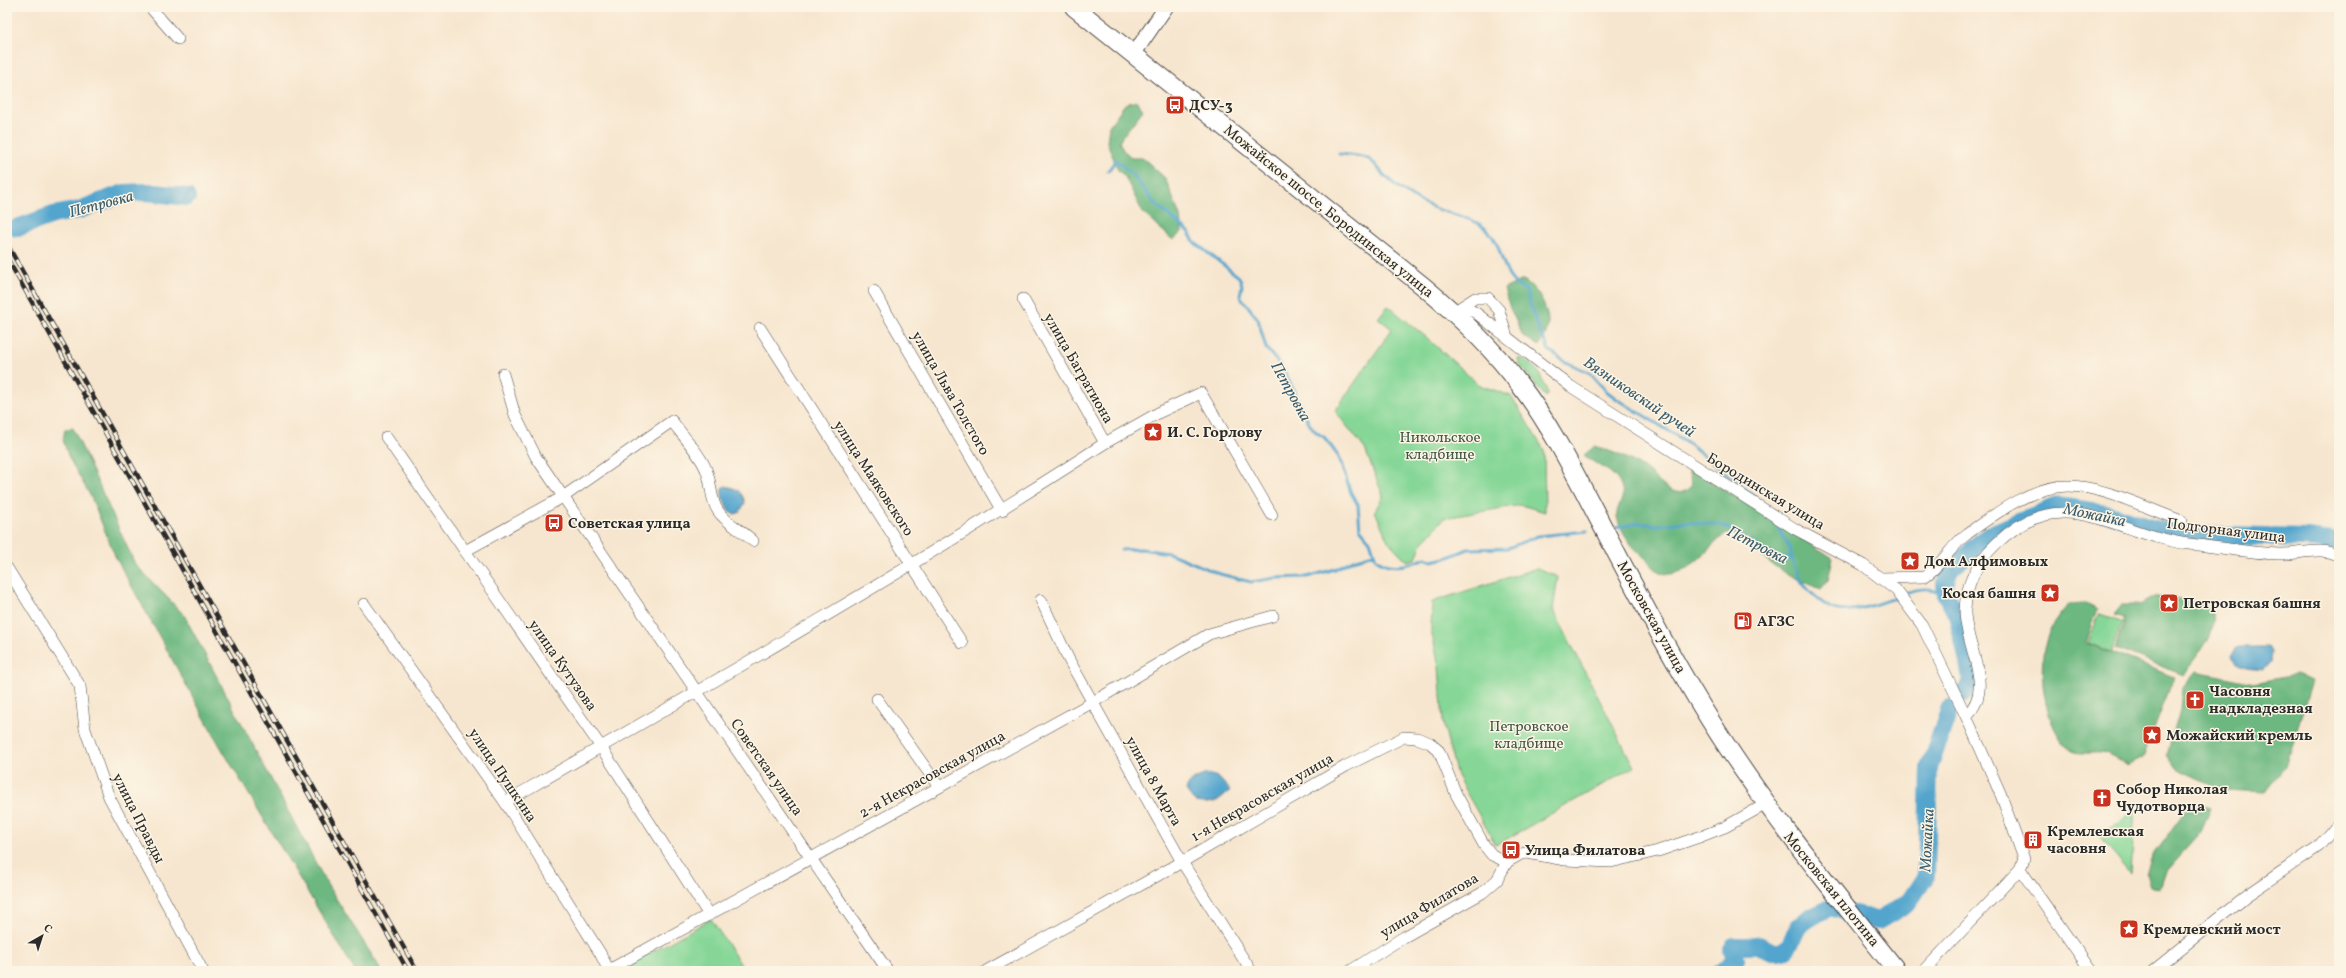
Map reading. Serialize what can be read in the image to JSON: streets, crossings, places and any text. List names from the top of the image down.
{
  "streets": {
    "main road": ["Можайское шоссе, Бородинская улица", "Московская улица", "Московская плотина"],
    "street": [
      "улица Багратиона",
      "улица Льва Толстого",
      "улица Маяковского",
      "Бородинская улица",
      "Подгорная улица",
      "улица Кутузова",
      "Советская улица",
      "2-я Некрасовская улица",
      "улица Пушкина",
      "улица 8 Марта",
      "1-я Некрасовская улица",
      "улица Правды",
      "улица Филатова"
    ]
  },
  "crossings": [
    ["Можайское шоссе, Бородинская улица", "Бородинская улица"],
    ["Можайское шоссе, Бородинская улица", "Московская улица"],
    ["Бородинская улица", "Подгорная улица"],
    ["Московская улица", "Московская плотина"],
    ["улица Кутузова", "2-я Некрасовская улица"],
    ["Советская улица", "2-я Некрасовская улица"],
    ["2-я Некрасовская улица", "улица Пушкина"],
    ["2-я Некрасовская улица", "улица 8 Марта"],
    ["улица 8 Марта", "1-я Некрасовская улица"],
    ["1-я Некрасовская улица", "улица Филатова"]
  ],
  "water": ["Петровка", "Вязниковский ручей", "Можайка"],
  "parks": ["Никольское кладбище", "Петровское кладбище"],
  "places": {
    "bus stop": ["ДСУ-3", "Советская улица", "Улица Филатова"],
    "place": [
      "И. С. Горлову",
      "Дом Алфимовых",
      "Косая башня",
      "Петровская башня",
      "Можайский кремль",
      "Кремлевский мост"
    ],
    "fuel station": ["АГЗС"],
    "church": ["Часовня надкладезная", "Собор Николая Чудотворца"],
    "building": ["Кремлевская часовня"]
  },
  "north": "top right"
}
